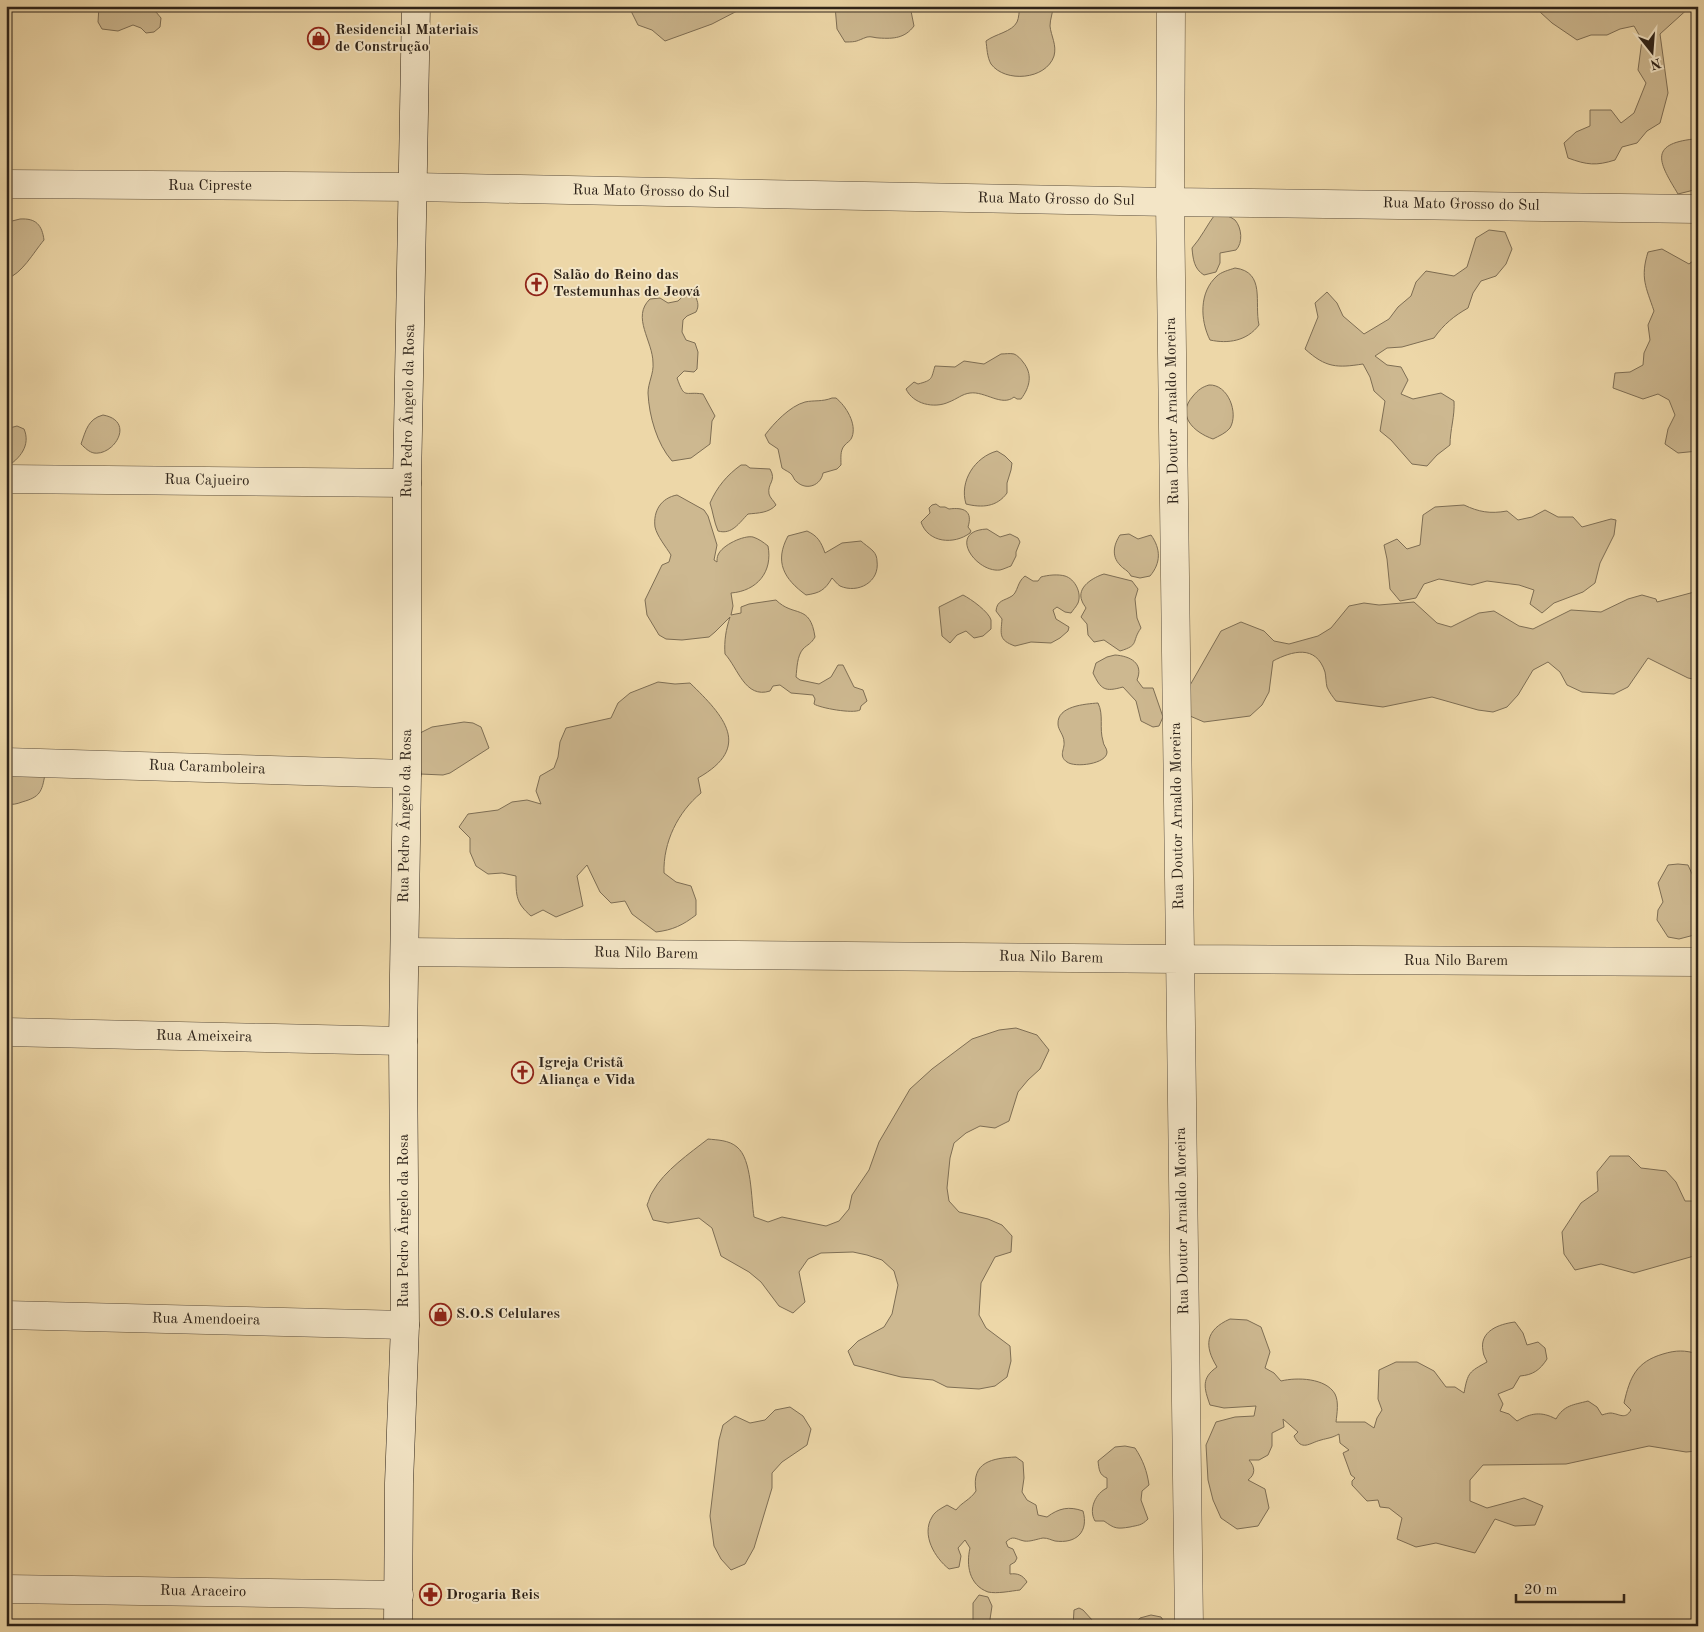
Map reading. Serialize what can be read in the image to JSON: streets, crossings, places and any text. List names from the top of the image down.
{
  "streets": {
    "street": [
      "Rua Cipreste",
      "Rua Mato Grosso do Sul",
      "Rua Pedro Ângelo da Rosa",
      "Rua Doutor Arnaldo Moreira",
      "Rua Cajueiro",
      "Rua Caramboleira",
      "Rua Nilo Barem",
      "Rua Ameixeira",
      "Rua Amendoeira",
      "Rua Araceiro"
    ]
  },
  "crossings": [
    ["Rua Cipreste", "Rua Mato Grosso do Sul"],
    ["Rua Cipreste", "Rua Pedro Ângelo da Rosa"],
    ["Rua Mato Grosso do Sul", "Rua Pedro Ângelo da Rosa"],
    ["Rua Mato Grosso do Sul", "Rua Doutor Arnaldo Moreira"],
    ["Rua Pedro Ângelo da Rosa", "Rua Cajueiro"],
    ["Rua Pedro Ângelo da Rosa", "Rua Caramboleira"],
    ["Rua Pedro Ângelo da Rosa", "Rua Nilo Barem"],
    ["Rua Pedro Ângelo da Rosa", "Rua Ameixeira"],
    ["Rua Pedro Ângelo da Rosa", "Rua Amendoeira"],
    ["Rua Pedro Ângelo da Rosa", "Rua Araceiro"],
    ["Rua Doutor Arnaldo Moreira", "Rua Nilo Barem"]
  ],
  "places": {
    "shop": ["Residencial Materiais de Construção", "S.O.S Celulares"],
    "church": ["Salão do Reino das Testemunhas de Jeová", "Igreja Cristã Aliança e Vida"],
    "pharmacy": ["Drogaria Reis"]
  },
  "scale_bar": "20 m",
  "north": "bottom"
}
